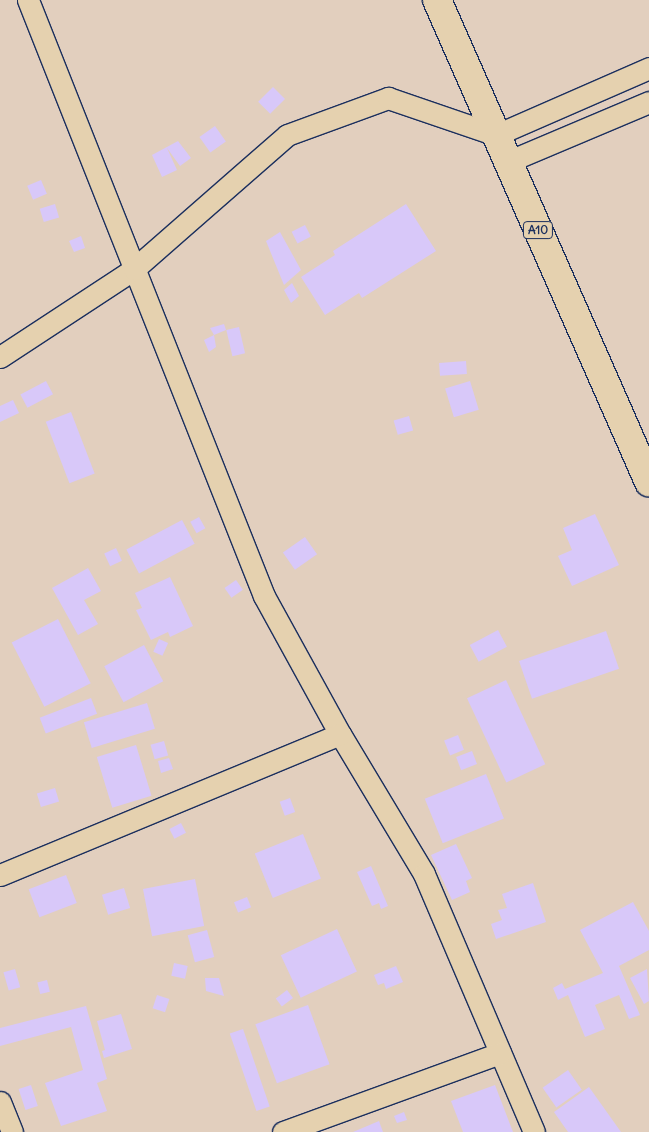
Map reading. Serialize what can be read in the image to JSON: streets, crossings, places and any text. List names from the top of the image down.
{
  "streets": {
    "highway": ["A10"]
  }
}
